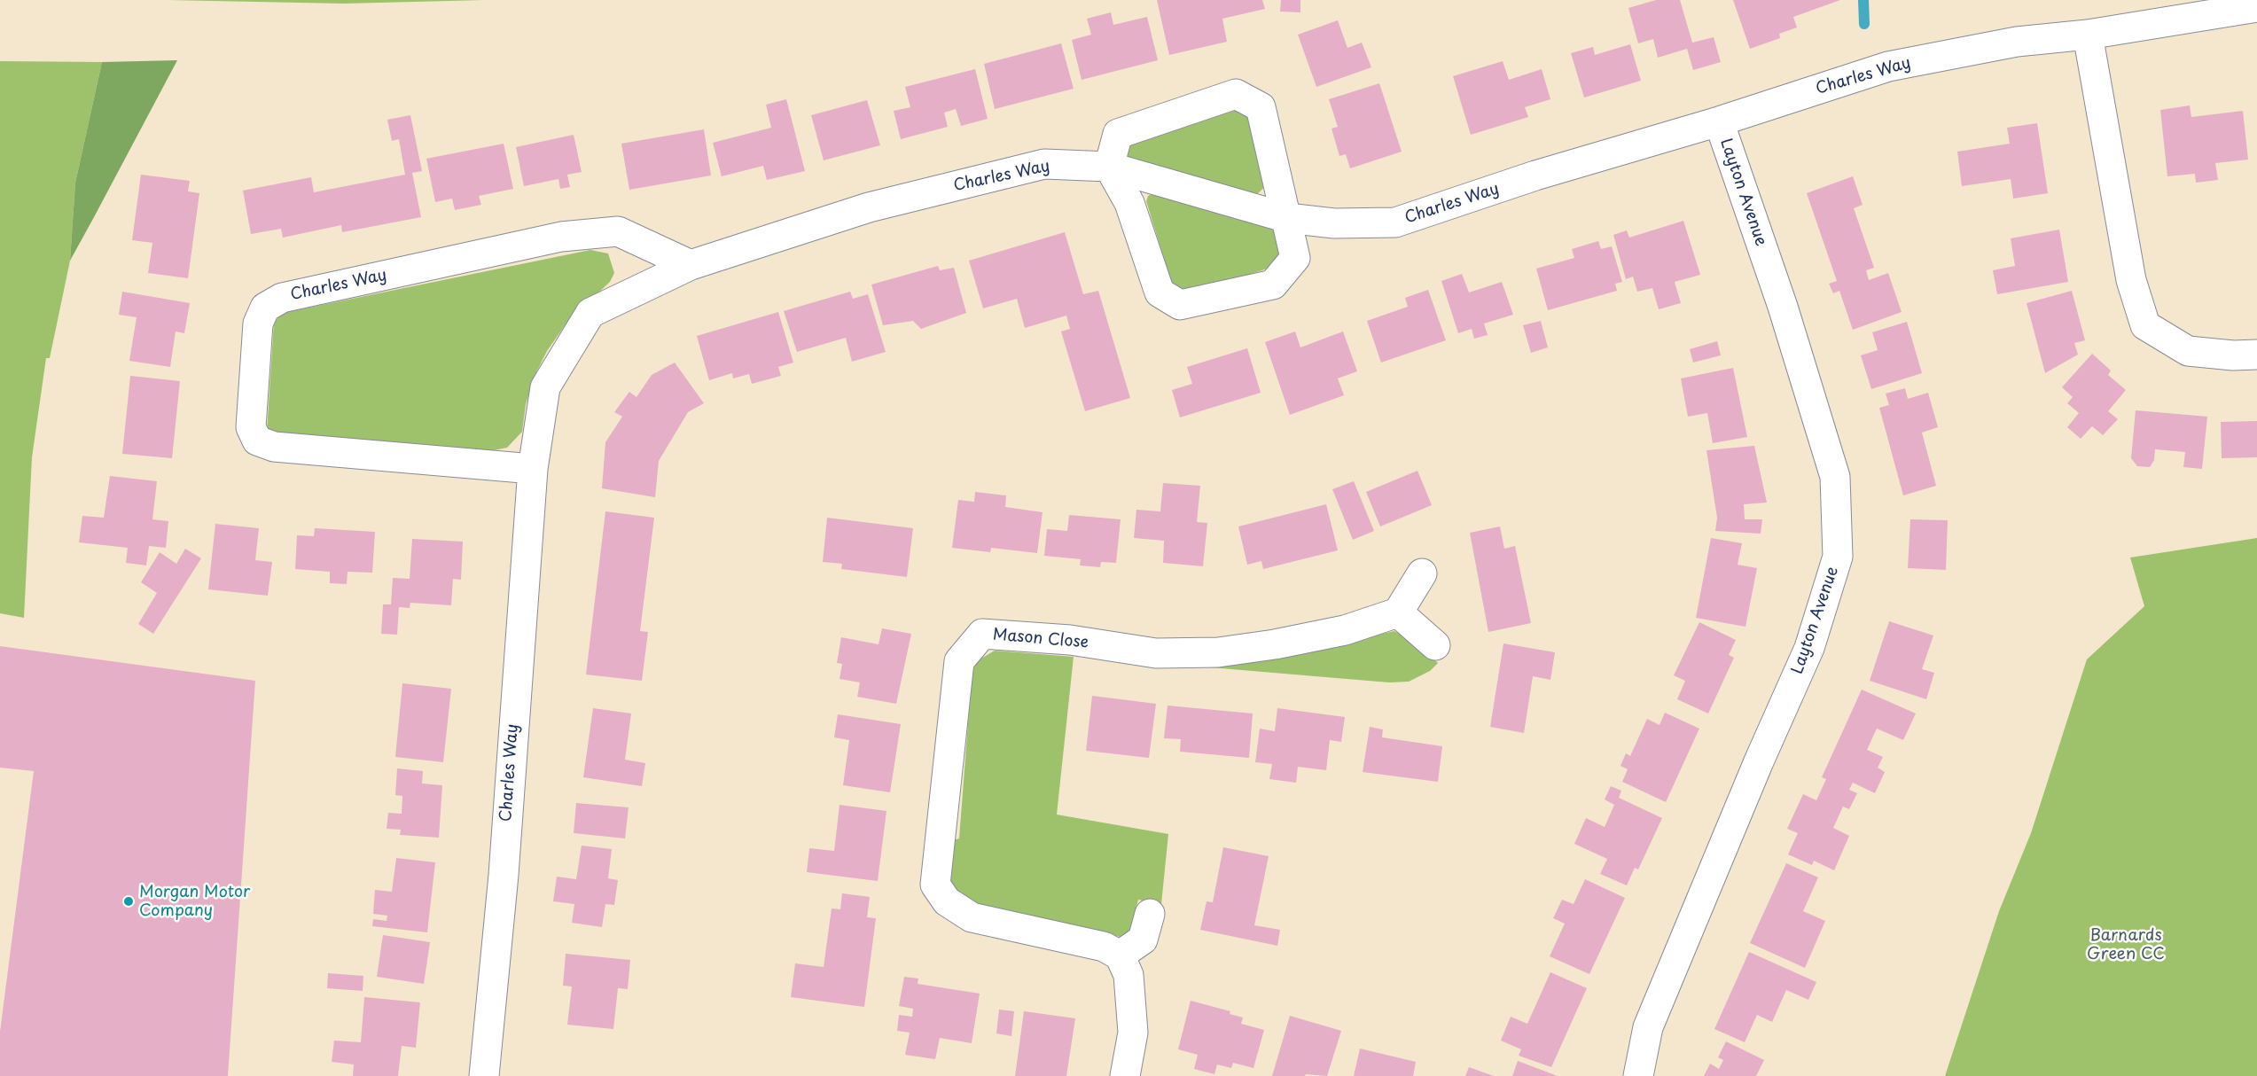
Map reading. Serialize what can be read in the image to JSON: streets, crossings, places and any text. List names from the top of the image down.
{
  "streets": {
    "street": ["Charles Way", "Layton Avenue", "Mason Close"]
  },
  "crossings": [
    ["Charles Way", "Layton Avenue"]
  ],
  "parks": ["Barnards Green CC"],
  "places": ["Morgan Motor Company"]
}
